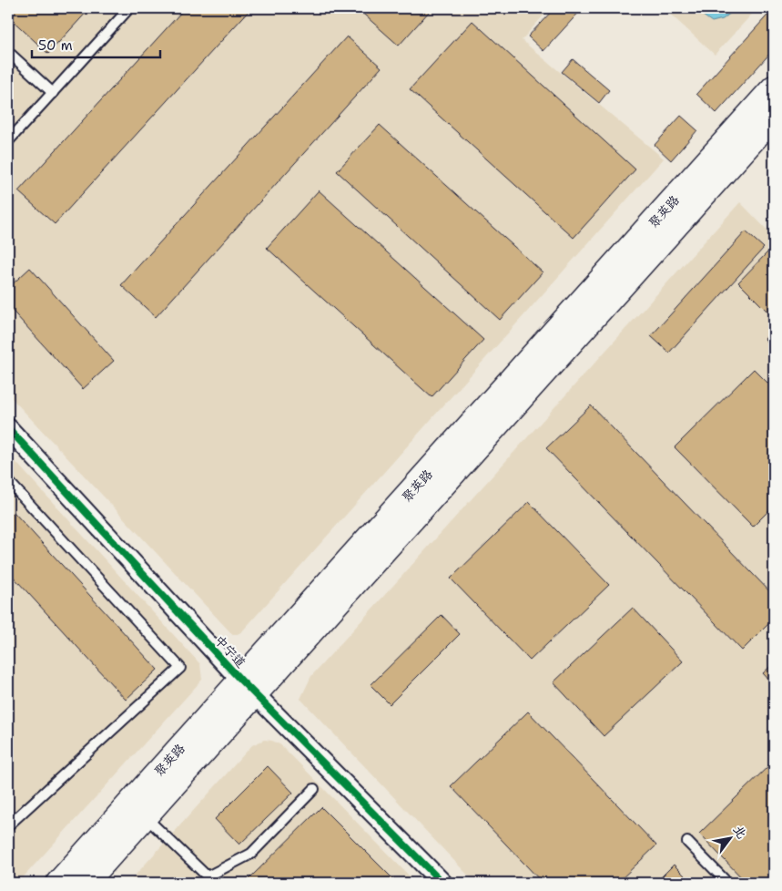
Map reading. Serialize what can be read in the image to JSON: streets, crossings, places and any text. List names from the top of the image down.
{
  "streets": {
    "main road": ["聚英路"],
    "street": ["中宁道"]
  },
  "crossings": [
    ["聚英路", "中宁道"]
  ],
  "scale_bar": "50 m",
  "north": "top right"
}
